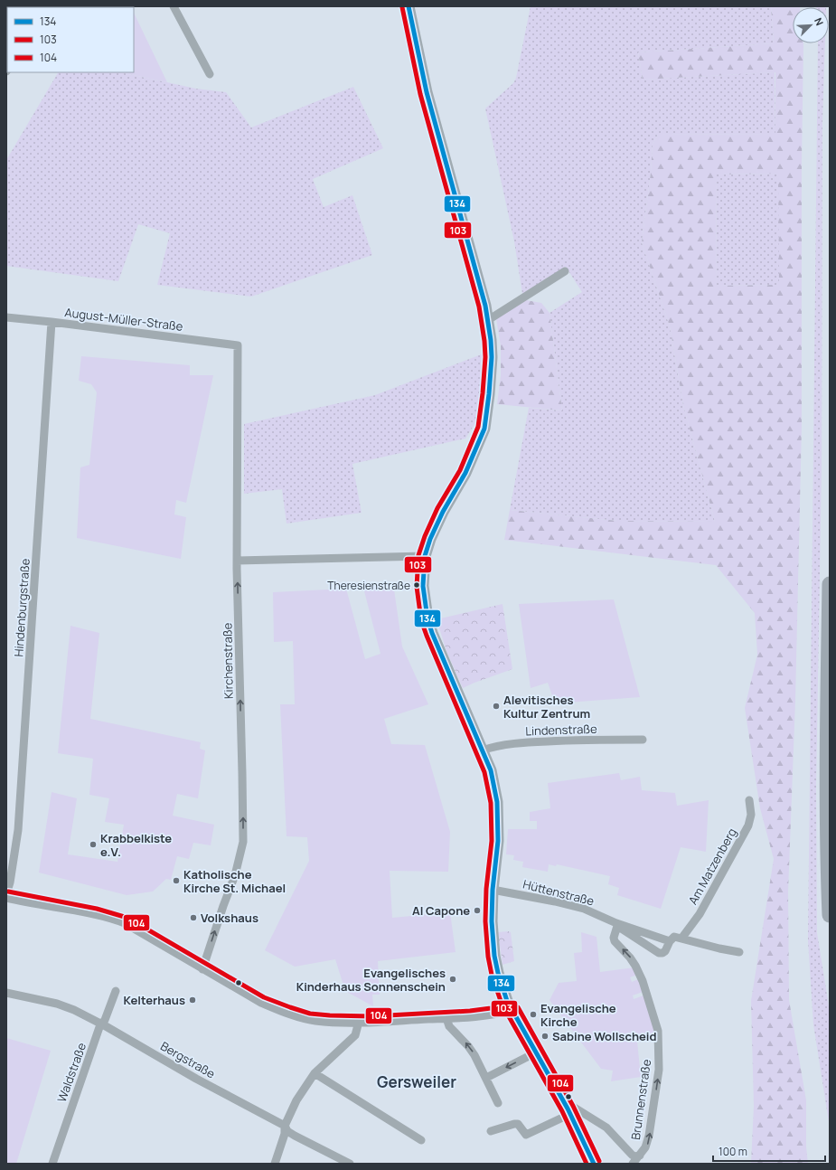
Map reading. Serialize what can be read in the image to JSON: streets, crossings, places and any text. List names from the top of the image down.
{
  "streets": {
    "street": [
      "August-Müller-Straße",
      "Hindenburgstraße",
      "Kirchenstraße",
      "Lindenstraße",
      "Am Matzenberg",
      "Hüttenstraße",
      "Bergstraße",
      "Waldstraße",
      "Brunnenstraße"
    ]
  },
  "crossings": [
    ["August-Müller-Straße", "Hindenburgstraße"],
    ["August-Müller-Straße", "Kirchenstraße"],
    ["Hüttenstraße", "Brunnenstraße"],
    ["Bergstraße", "Waldstraße"]
  ],
  "one_way": ["Kirchenstraße", "Brunnenstraße"],
  "districts": ["Gersweiler"],
  "places": [
    "Theresienstraße",
    "Alevitisches Kultur Zentrum",
    "Krabbelkiste e.V.",
    "Katholische Kirche St. Michael",
    "Al Capone",
    "Volkshaus",
    "Evangelisches Kinderhaus Sonnenschein",
    "Kelterhaus",
    "Evangelische Kirche",
    "Sabine Wollscheid"
  ],
  "lines": ["transit line 134", "transit line 103", "transit line 104"],
  "legend": ["134", "103", "104"],
  "scale_bar": "100 m",
  "north": "top right"
}
